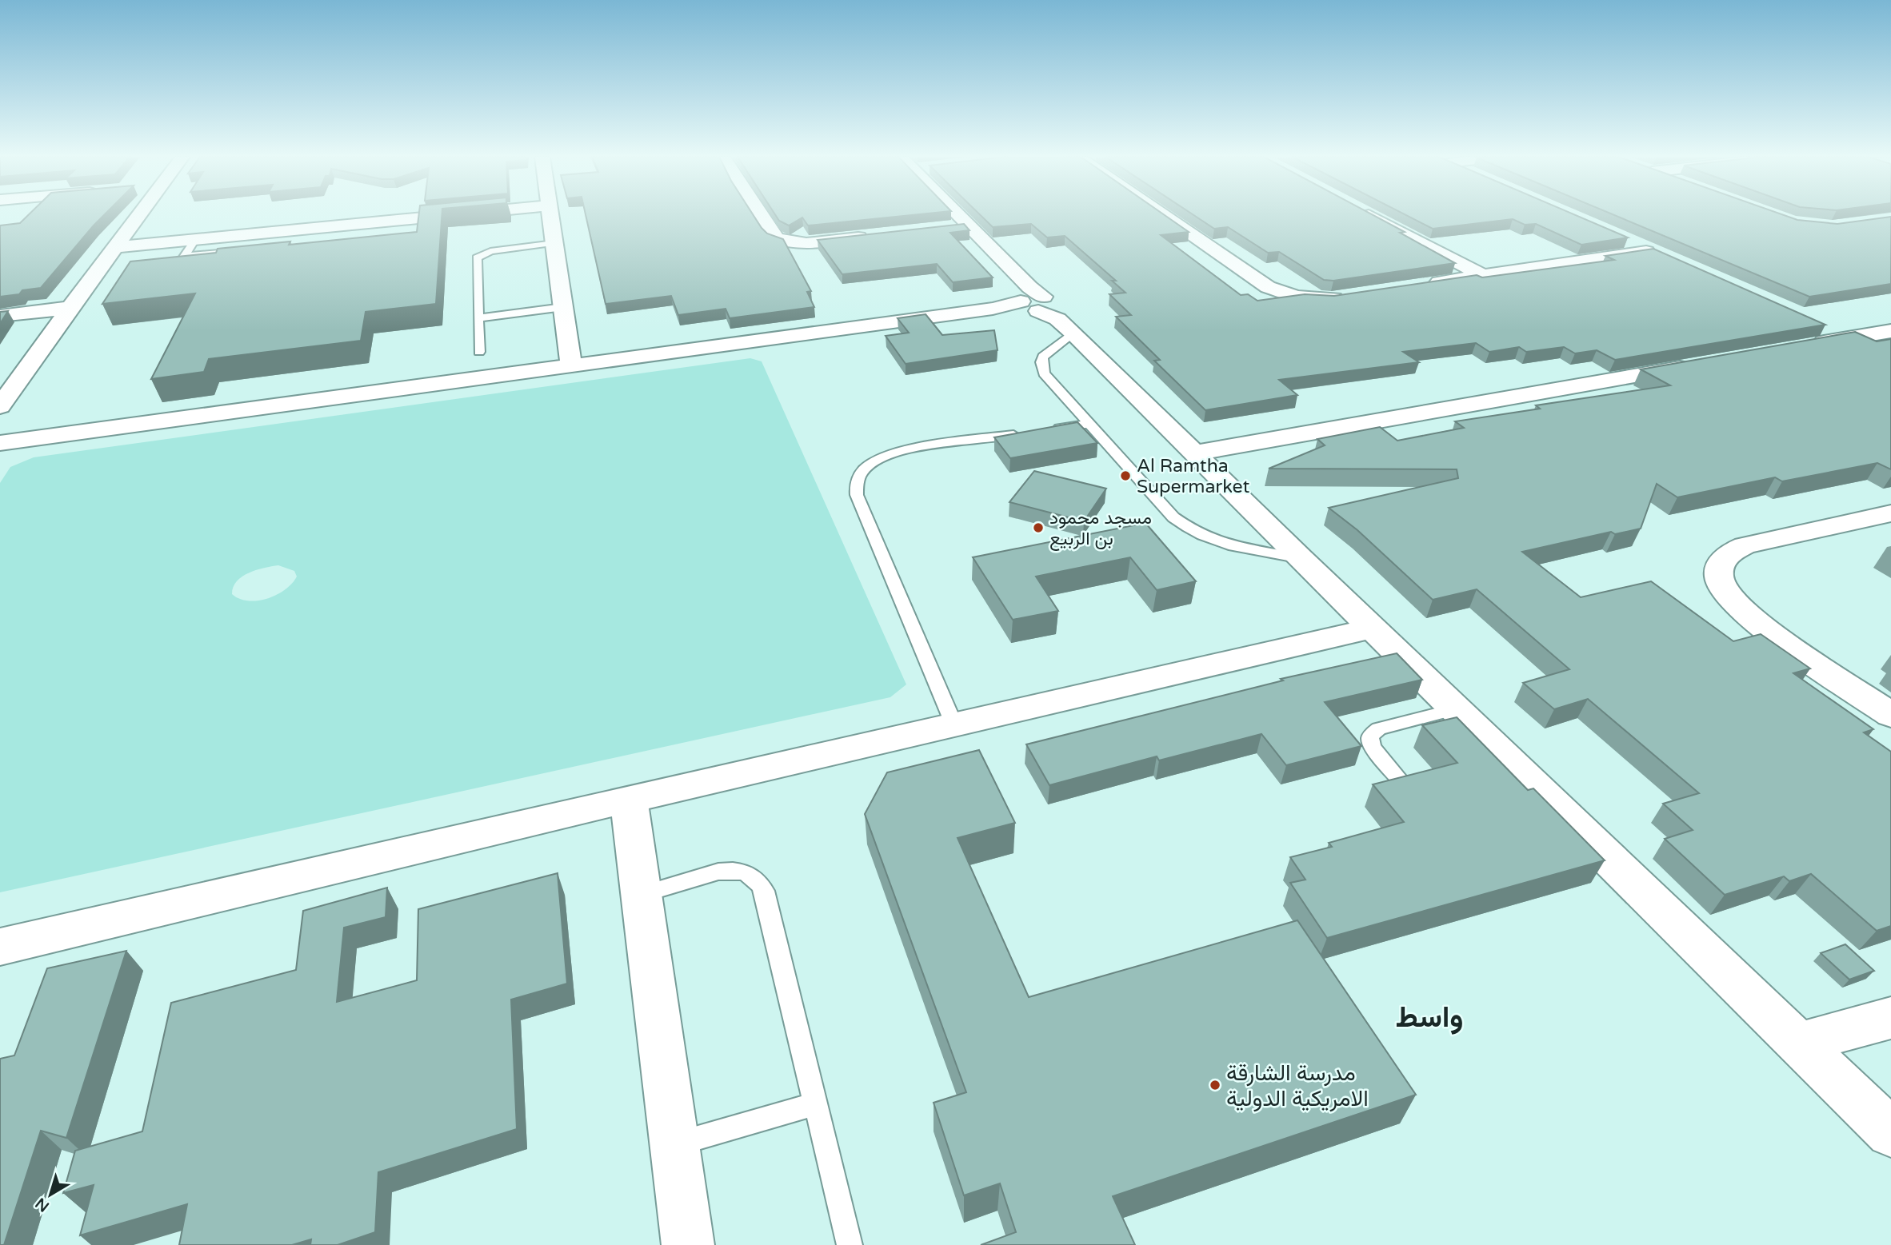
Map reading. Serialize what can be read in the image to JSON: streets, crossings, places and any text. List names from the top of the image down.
{
  "districts": ["واسط"],
  "places": ["Al Ramtha Supermarket", "مسجد محمود بن الربيع", "مدرسة الشارقة الامريكية الدولية"],
  "north": "bottom left"
}
